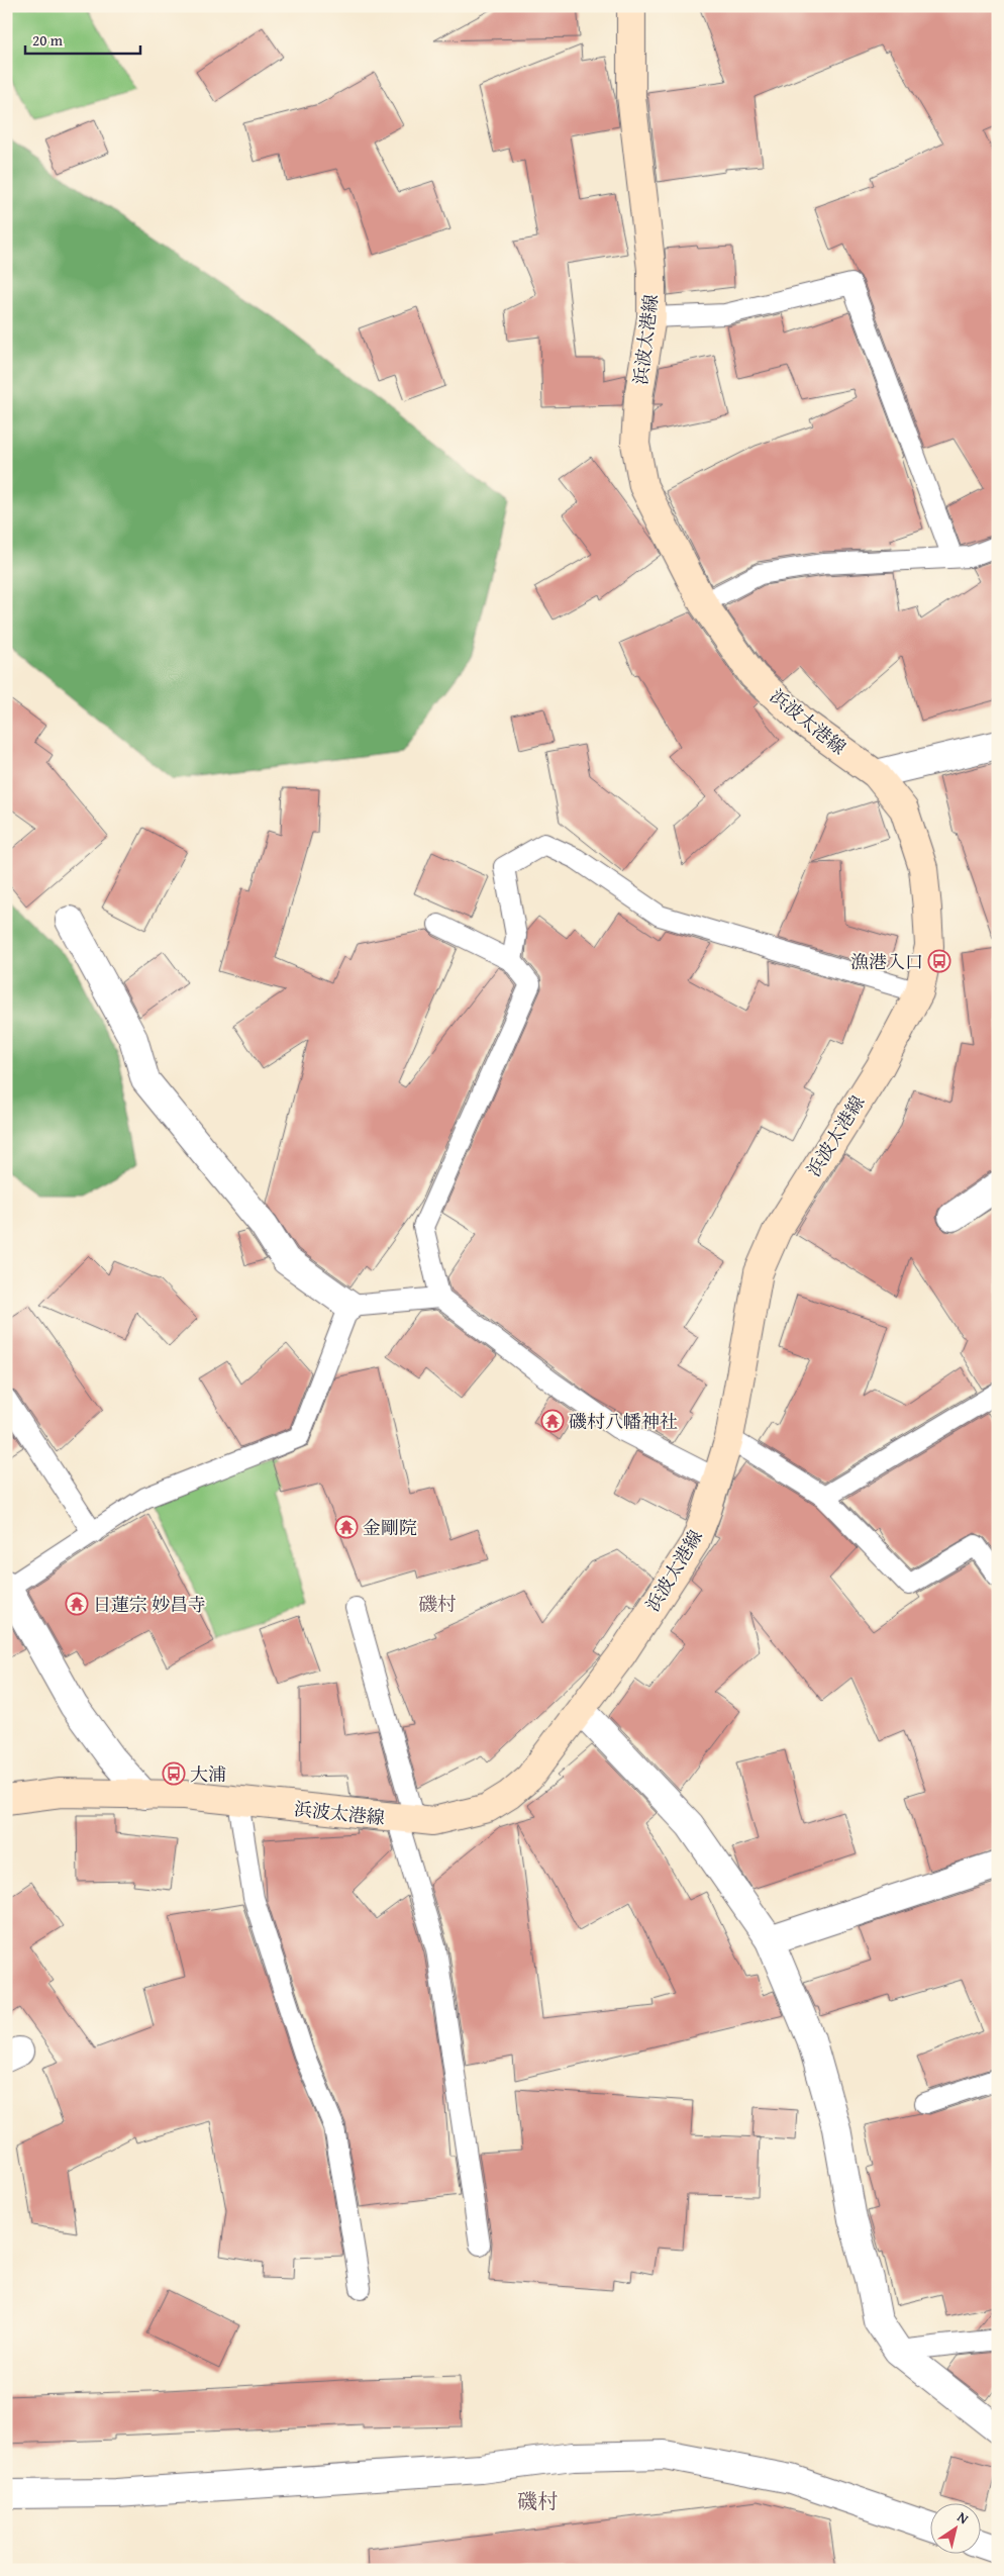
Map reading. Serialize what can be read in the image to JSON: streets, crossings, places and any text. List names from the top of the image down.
{
  "streets": {
    "main road": ["浜波太港線"]
  },
  "districts": ["磯村", "磯村"],
  "places": {
    "bus stop": ["漁港入口", "大浦"],
    "temple": ["磯村八幡神社", "金剛院", "日蓮宗 妙昌寺"]
  },
  "scale_bar": "20 m",
  "north": "top right"
}
